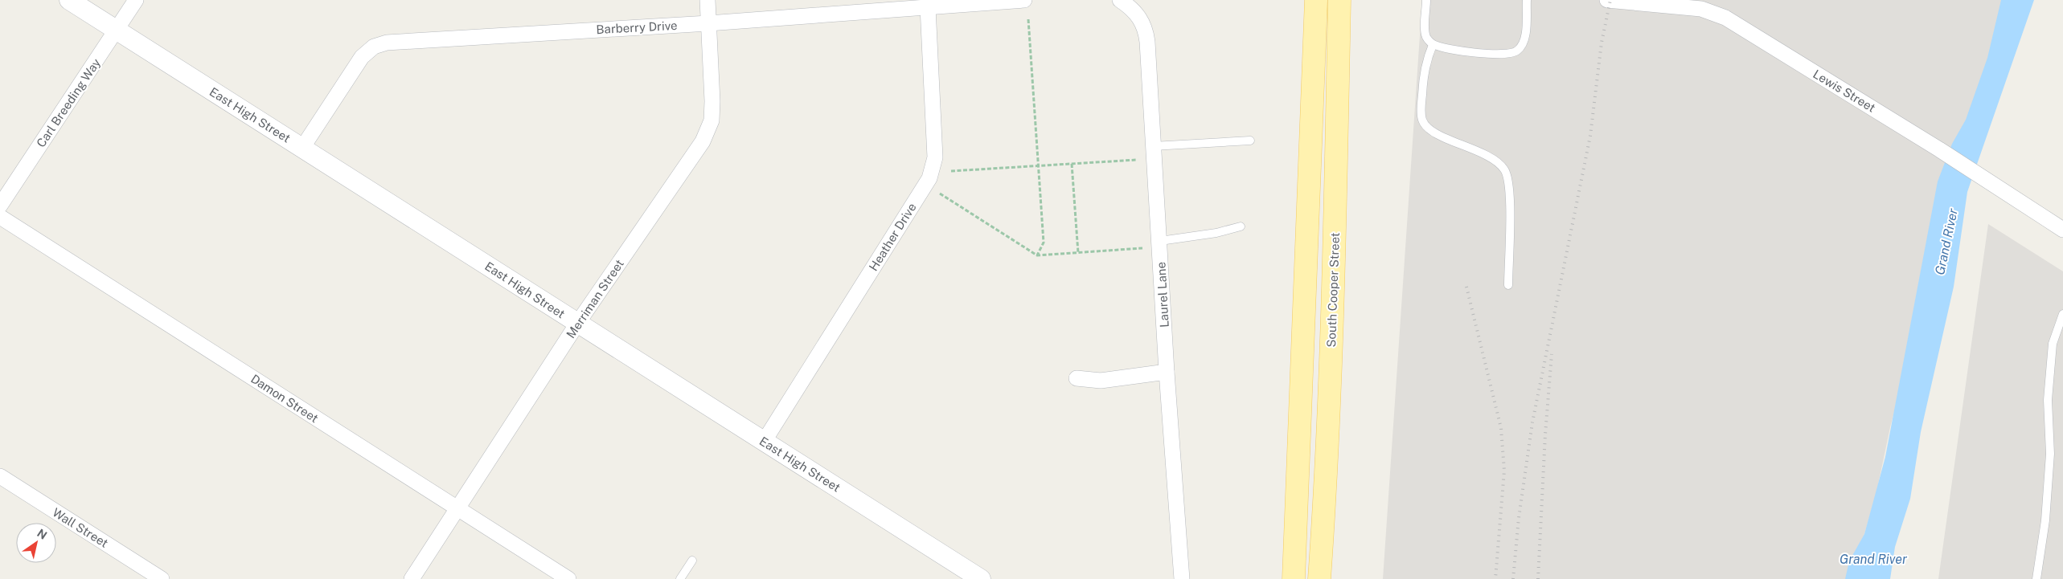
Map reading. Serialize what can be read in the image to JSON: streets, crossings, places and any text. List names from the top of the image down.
{
  "streets": {
    "main road": ["South Cooper Street"],
    "street": [
      "Barberry Drive",
      "Lewis Street",
      "Carl Breeding Way",
      "East High Street",
      "Heather Drive",
      "Laurel Lane",
      "Merriman Street",
      "Damon Street",
      "Wall Street"
    ]
  },
  "crossings": [
    ["Barberry Drive", "East High Street"],
    ["Barberry Drive", "Heather Drive"],
    ["Barberry Drive", "Merriman Street"],
    ["Carl Breeding Way", "East High Street"],
    ["East High Street", "Heather Drive"],
    ["East High Street", "Merriman Street"],
    ["Merriman Street", "Damon Street"]
  ],
  "water": ["Grand River"],
  "north": "top right"
}
